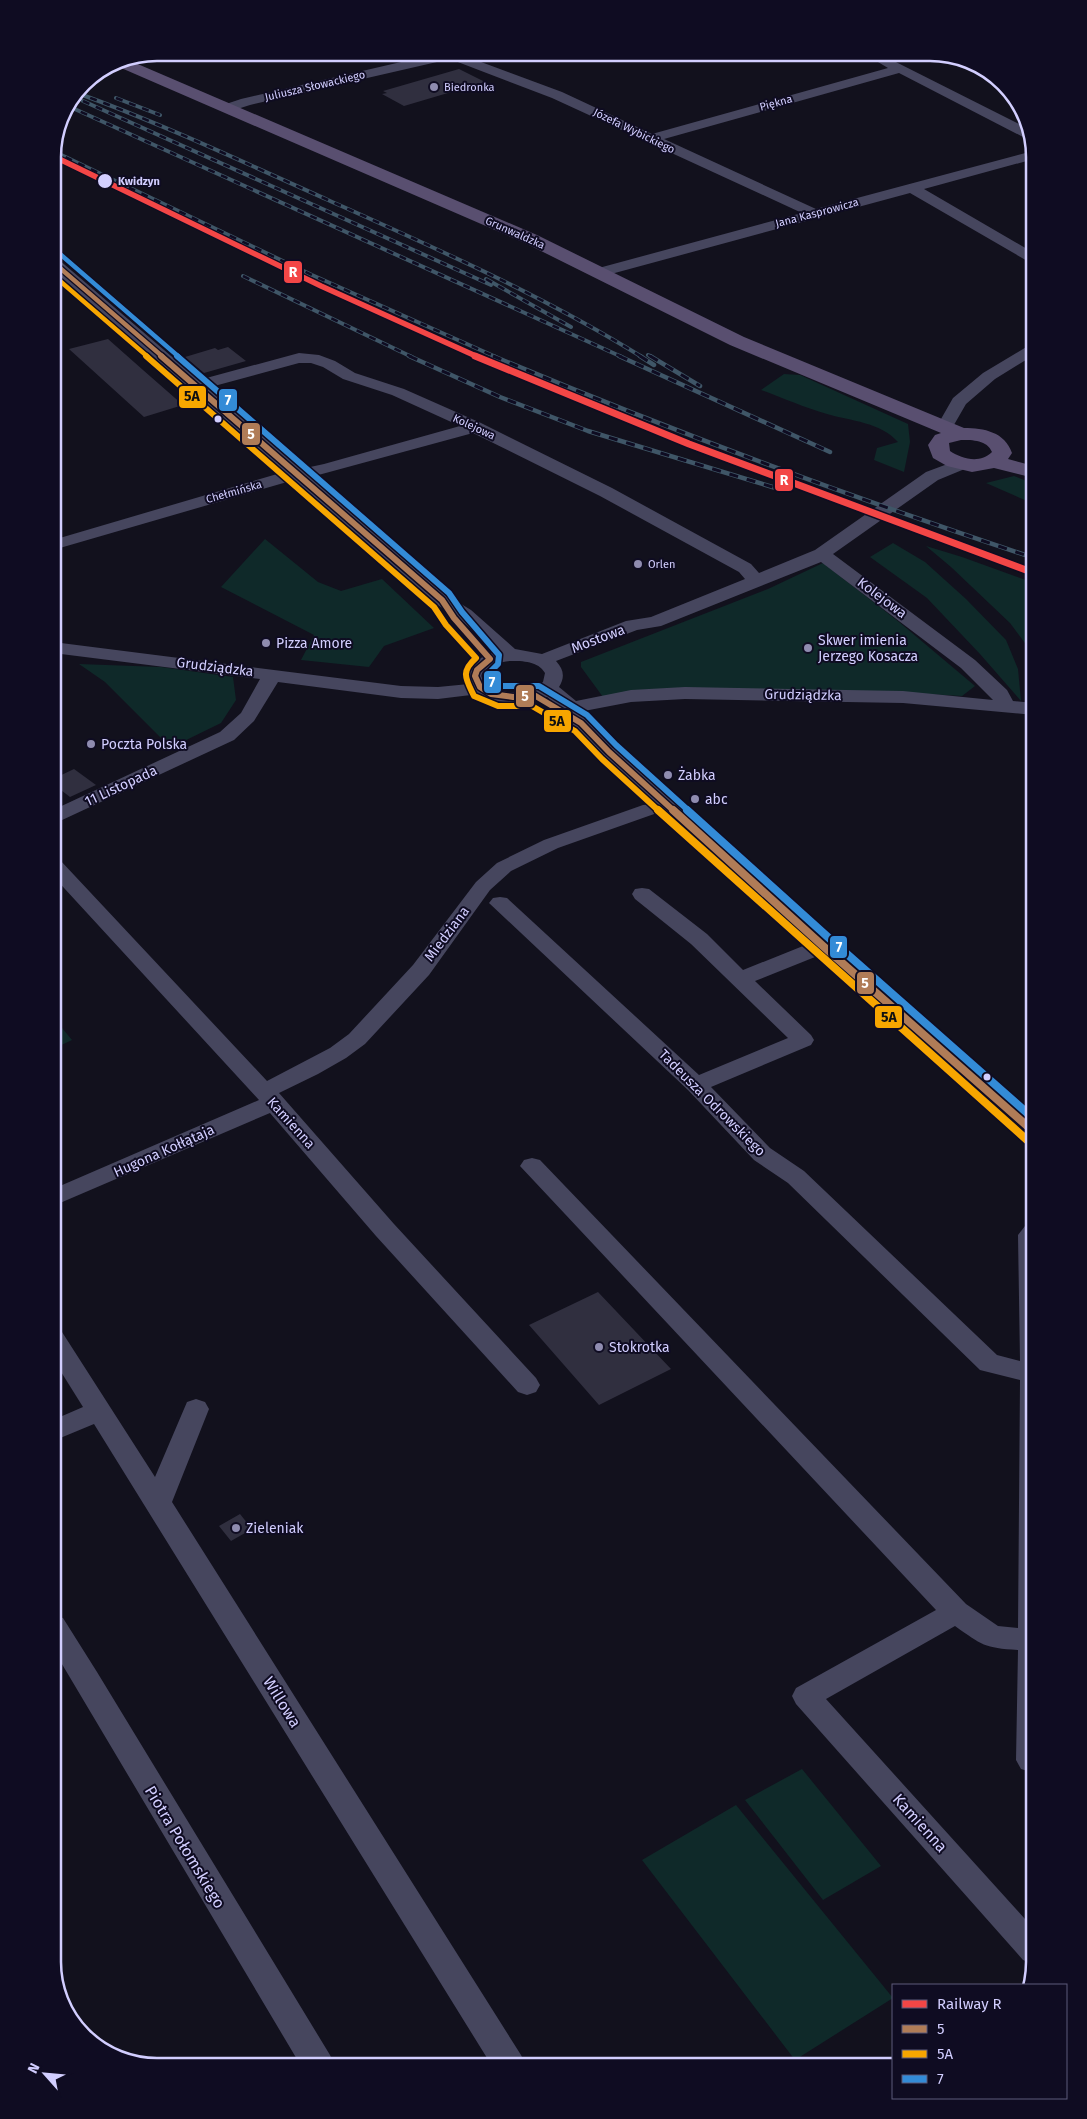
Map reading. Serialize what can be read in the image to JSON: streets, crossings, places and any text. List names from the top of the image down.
{
  "streets": {
    "main road": ["Grunwaldzka"],
    "street": [
      "Juliusza Słowackiego",
      "Piękna",
      "Józefa Wybickiego",
      "Jana Kasprowicza",
      "Kolejowa",
      "Chełmińska",
      "Mostowa",
      "Grudziądzka",
      "11 Listopada",
      "Miedziana",
      "Tadeusza Odrowskiego",
      "Kamienna",
      "Hugona Kołłątaja",
      "Willowa",
      "Piotra Połomskiego"
    ]
  },
  "crossings": [
    ["Juliusza Słowackiego", "Grunwaldzka"],
    ["Piękna", "Józefa Wybickiego"],
    ["Józefa Wybickiego", "Jana Kasprowicza"],
    ["Jana Kasprowicza", "Grunwaldzka"],
    ["Grunwaldzka", "Mostowa"],
    ["Kolejowa", "Chełmińska"],
    ["Kolejowa", "Mostowa"],
    ["Kolejowa", "Grudziądzka"],
    ["Grudziądzka", "11 Listopada"],
    ["Miedziana", "Kamienna"],
    ["Miedziana", "Hugona Kołłątaja"],
    ["Kamienna", "Hugona Kołłątaja"]
  ],
  "places": [
    "Biedronka",
    "Kwidzyn",
    "Orlen",
    "Pizza Amore",
    "Skwer imienia Jerzego Kosacza",
    "Poczta Polska",
    "Żabka",
    "abc",
    "Stokrotka",
    "Zieleniak"
  ],
  "lines": [
    "rail line R",
    "transit line 7",
    "transit line 5",
    "transit line 5A"
  ],
  "legend": [
    "Railway R",
    "5",
    "5A",
    "7"
  ],
  "north": "top left"
}
